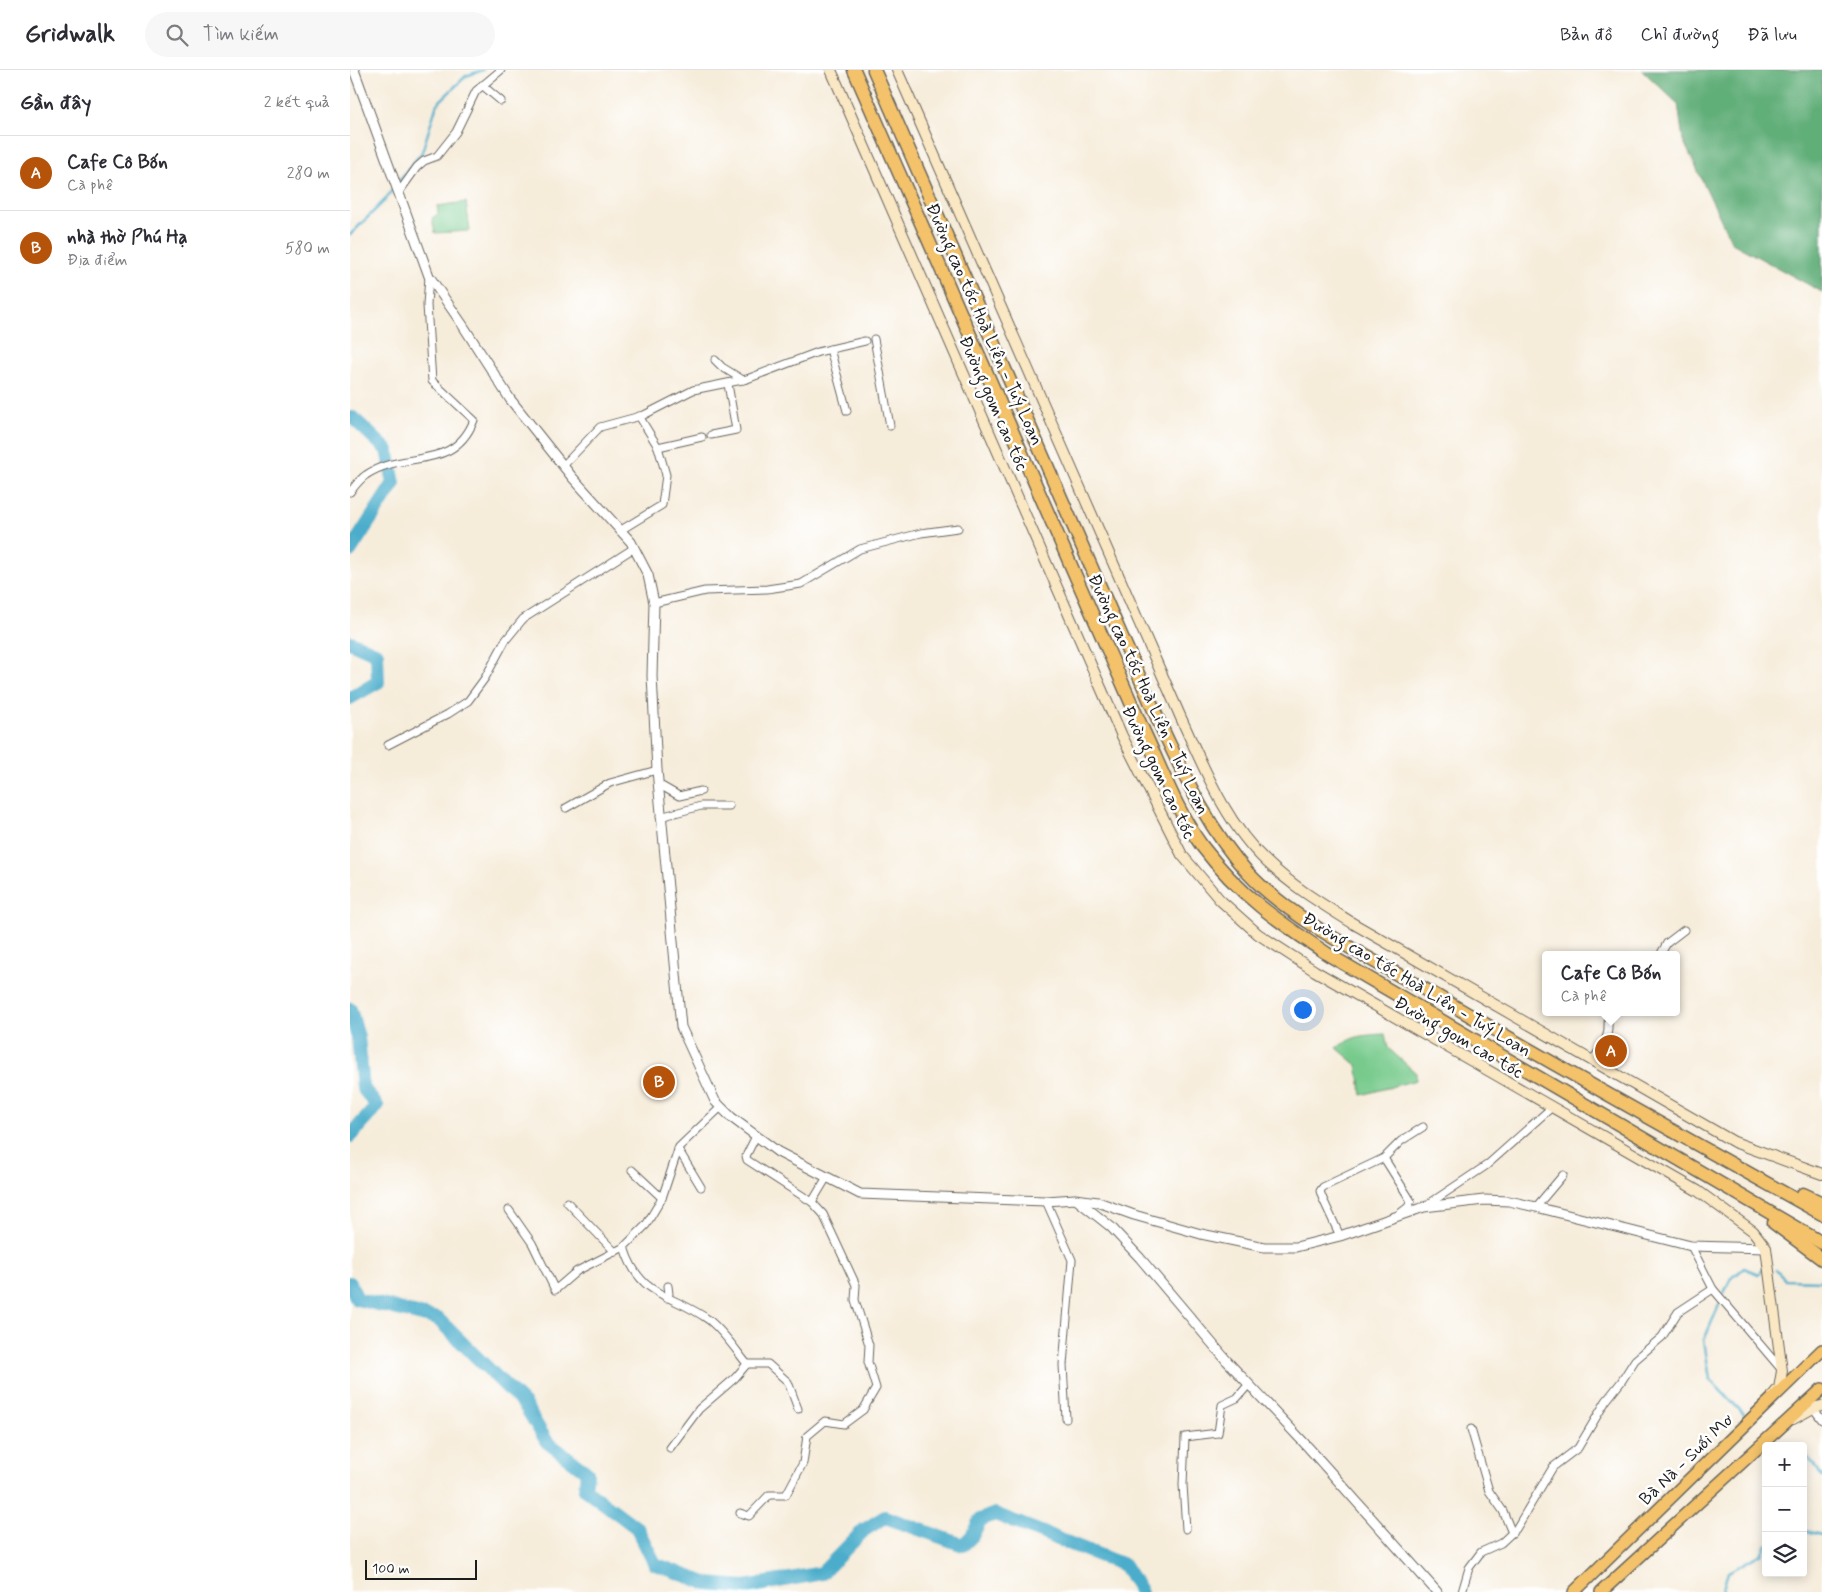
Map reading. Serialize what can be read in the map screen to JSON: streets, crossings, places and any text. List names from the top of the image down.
{
  "streets": {
    "highway": ["Đường cao tốc Hoà Liên - Tuý Loan"],
    "main road": ["Đường gom cao tốc", "Bà Nà - Suối Mơ"]
  },
  "scale_bar": "100 m",
  "page": {
    "header": "Gridwalk",
    "search": "Tìm kiếm",
    "nav": ["Bản đồ", "Chỉ đường", "Đã lưu"],
    "heading": ["Gần đây", "2 kết quả"],
    "list": [
      {
        "mark": "A",
        "name": "Cafe Cô Bốn",
        "note": "Cà phê",
        "value": "280 m"
      },
      {
        "mark": "B",
        "name": "nhà thờ Phú Hạ",
        "note": "Địa điểm",
        "value": "580 m"
      }
    ],
    "popup": ["Cafe Cô Bốn", "Cà phê"],
    "pins": ["A", "B"],
    "map_buttons": ["+", "−"],
    "scale": "100 m"
  }
}
